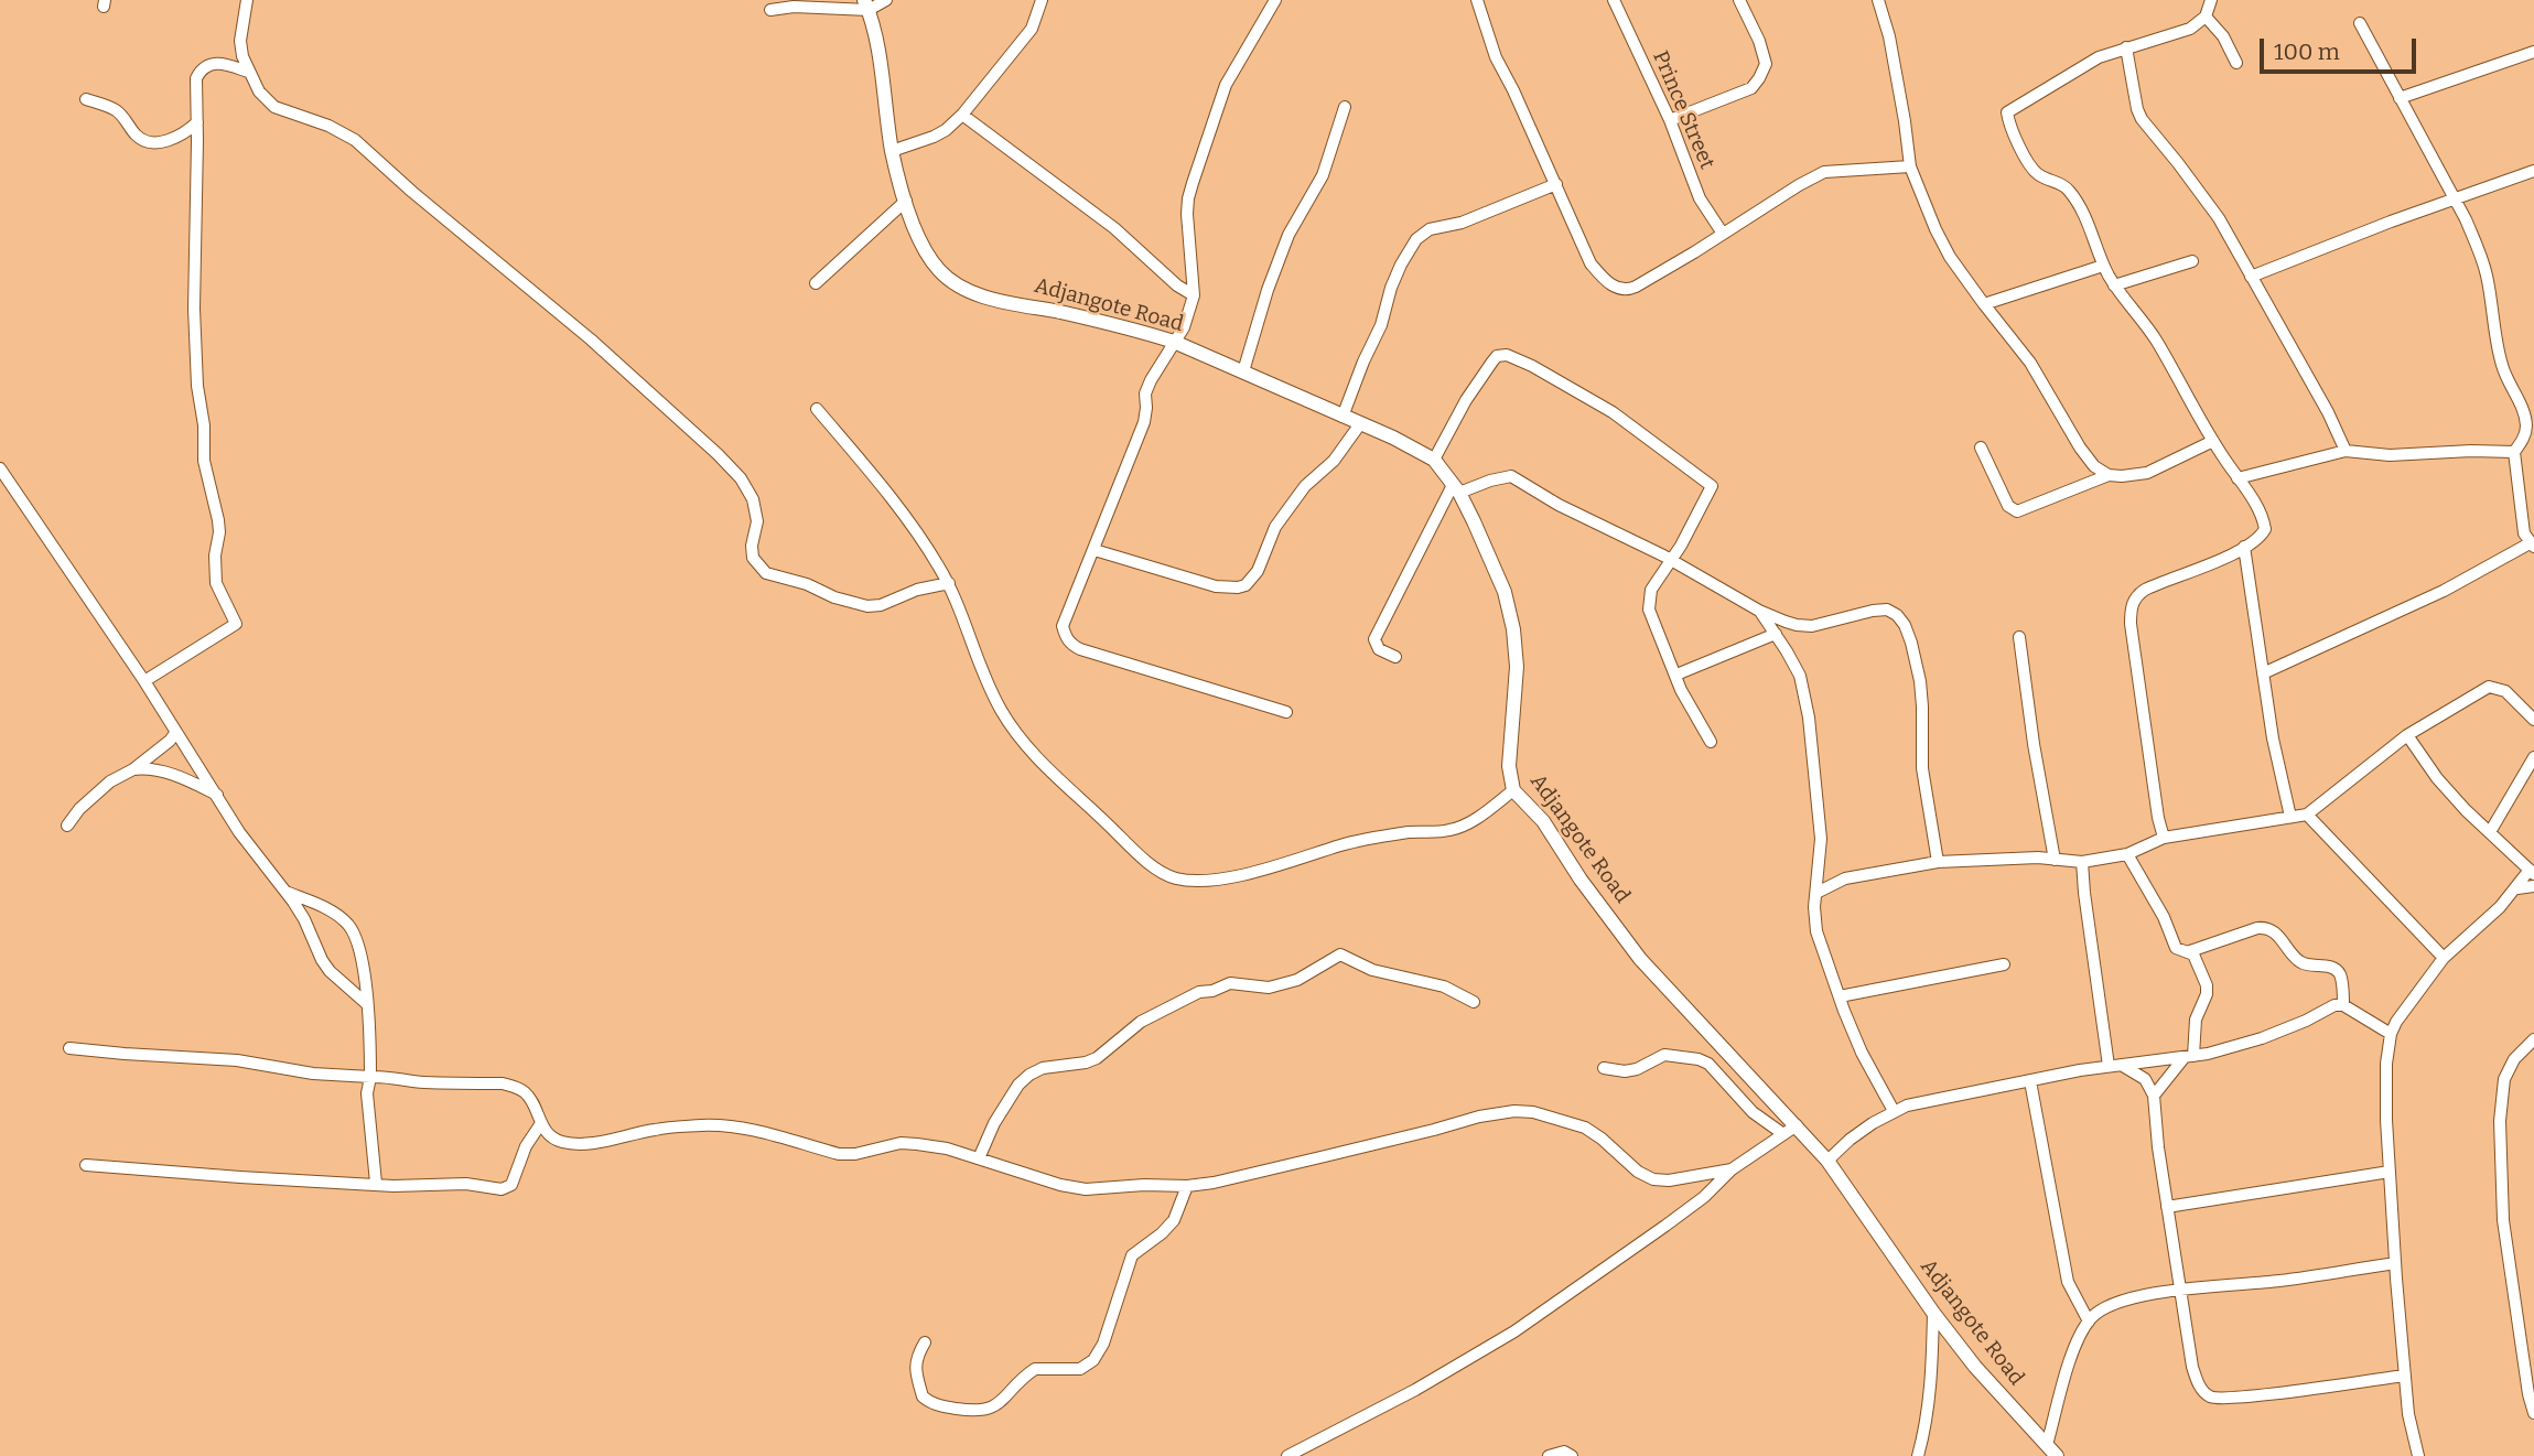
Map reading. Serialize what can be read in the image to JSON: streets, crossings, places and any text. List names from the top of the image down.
{
  "streets": {
    "street": ["Prince Street", "Adjangote Road"]
  },
  "scale_bar": "100 m"
}
